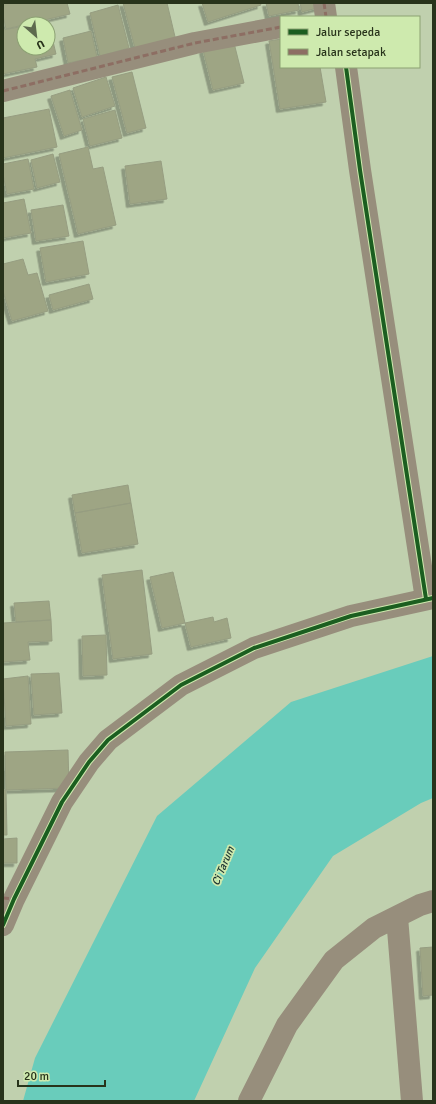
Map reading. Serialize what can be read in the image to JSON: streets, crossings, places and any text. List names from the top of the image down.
{
  "water": ["Ci Tarum"],
  "legend": ["Jalur sepeda", "Jalan setapak"],
  "scale_bar": "20 m",
  "north": "bottom right"
}
